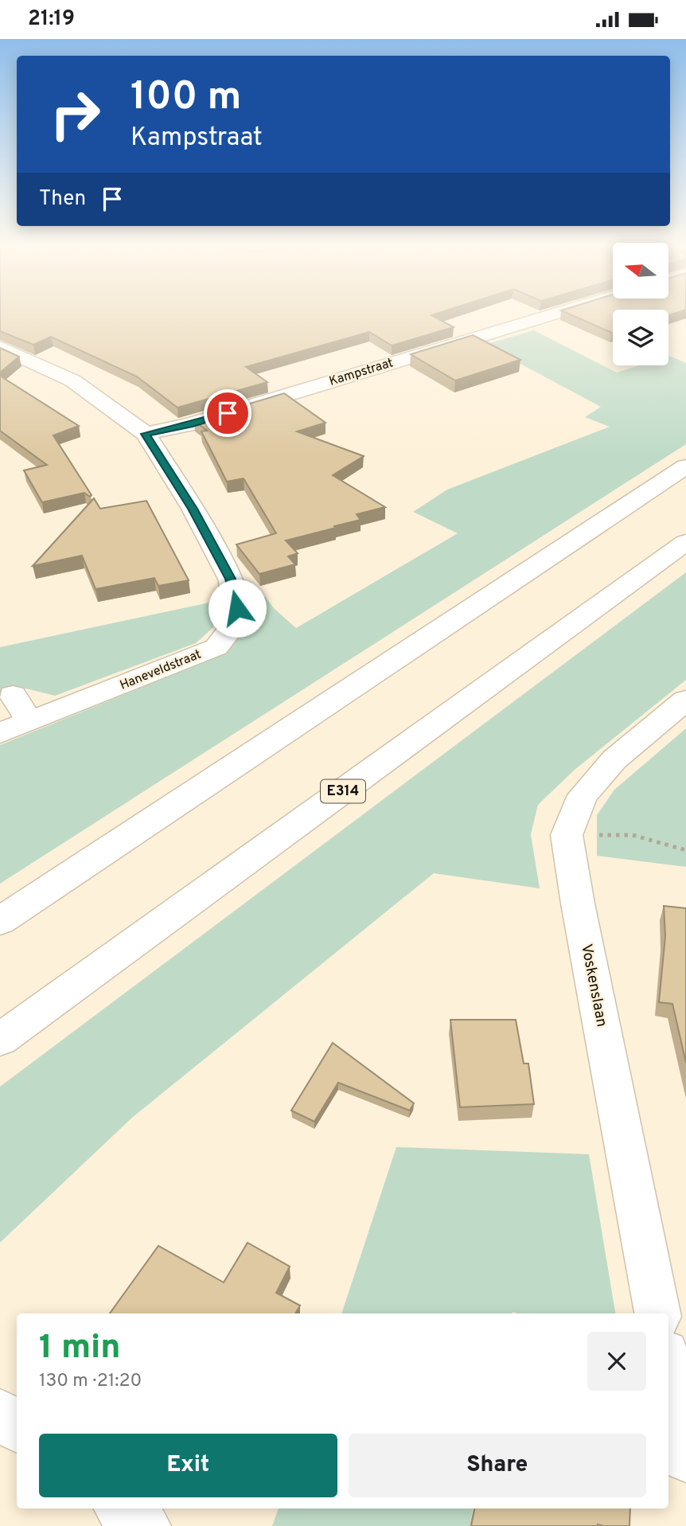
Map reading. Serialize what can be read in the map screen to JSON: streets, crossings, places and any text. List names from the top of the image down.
{
  "streets": {
    "main road": [
      "Kampstraat",
      "Haneveldstraat",
      "E314",
      "Voskenslaan"
    ]
  },
  "crossings": [
    ["Kampstraat", "Haneveldstraat"]
  ],
  "north": "left",
  "page": {
    "status": "21:19",
    "turn": ["100 m", "Kampstraat"],
    "then": "Then",
    "heading": ["1 min", "130 m · 21:20"],
    "buttons": ["Exit", "Share"]
  }
}
